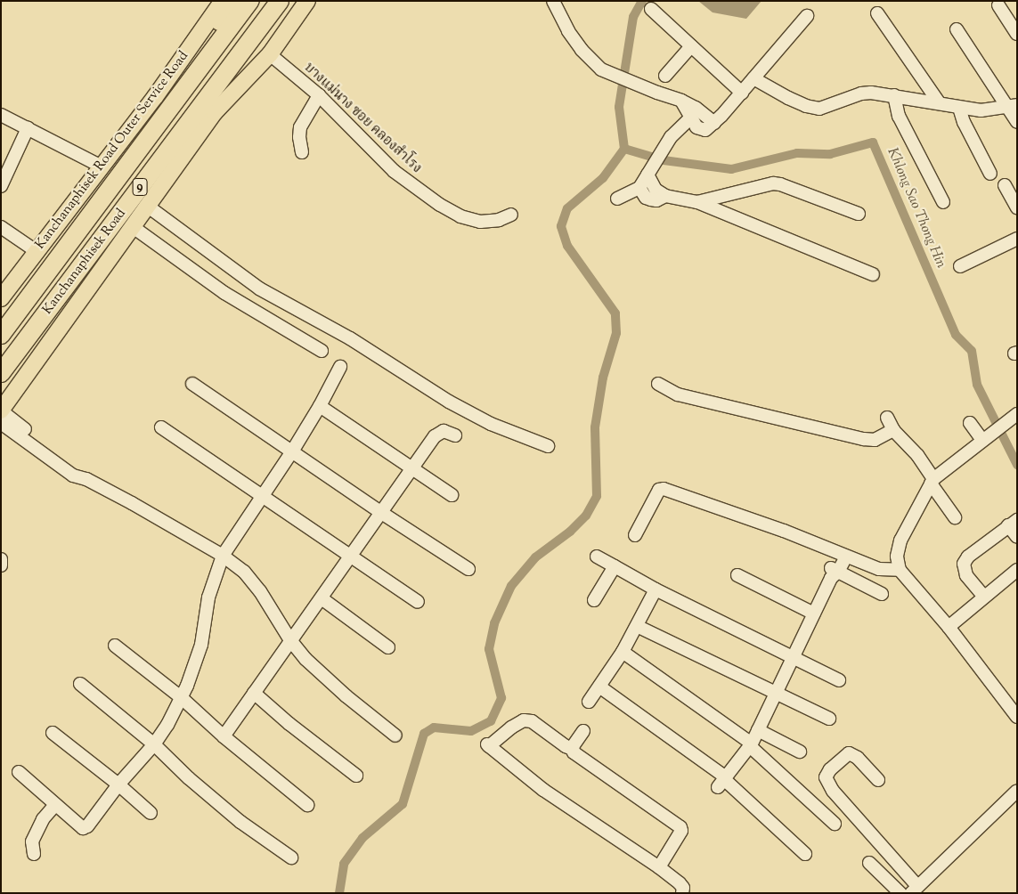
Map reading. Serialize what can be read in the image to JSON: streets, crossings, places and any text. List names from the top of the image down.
{
  "streets": {
    "highway": ["9", "Kanchanaphisek Road"],
    "main road": ["Kanchanaphisek Road Outer Service Road"],
    "street": ["บางแม่นาง ซอย คลองสำโรง"]
  },
  "water": ["Khlong Sao Thong Hin"]
}
